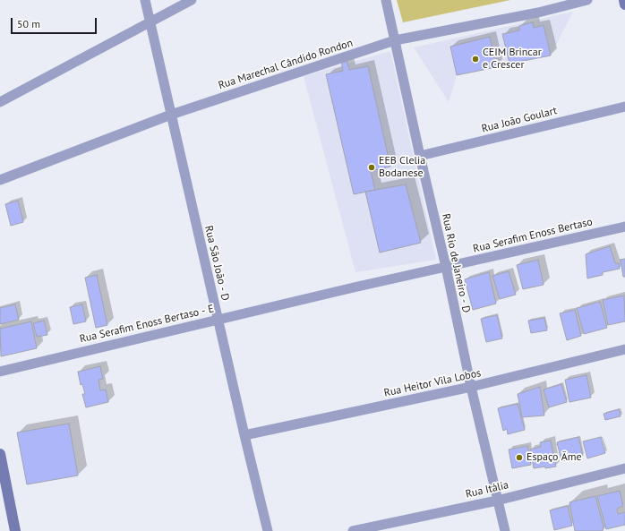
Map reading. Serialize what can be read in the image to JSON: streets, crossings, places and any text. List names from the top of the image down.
{
  "streets": {
    "street": [
      "Rua Marechal Cândido Rondon",
      "Rua João Goulart",
      "Rua Serafim Enoss Bertaso",
      "Rua São João - D",
      "Rua Rio de Janeiro - D",
      "Rua Serafim Enoss Bertaso - E",
      "Rua Heitor Vila Lobos",
      "Rua Itália"
    ]
  },
  "crossings": [
    ["Rua Marechal Cândido Rondon", "Rua São João - D"],
    ["Rua Marechal Cândido Rondon", "Rua Rio de Janeiro - D"],
    ["Rua João Goulart", "Rua Rio de Janeiro - D"],
    ["Rua Serafim Enoss Bertaso", "Rua Rio de Janeiro - D"],
    ["Rua Serafim Enoss Bertaso", "Rua Serafim Enoss Bertaso - E"],
    ["Rua São João - D", "Rua Serafim Enoss Bertaso - E"],
    ["Rua São João - D", "Rua Heitor Vila Lobos"],
    ["Rua Rio de Janeiro - D", "Rua Serafim Enoss Bertaso - E"],
    ["Rua Rio de Janeiro - D", "Rua Heitor Vila Lobos"],
    ["Rua Rio de Janeiro - D", "Rua Itália"]
  ],
  "places": ["CEIM Brincar e Crescer", "EEB Clelia Bodanese", "Espaço Âme"],
  "scale_bar": "50 m"
}
